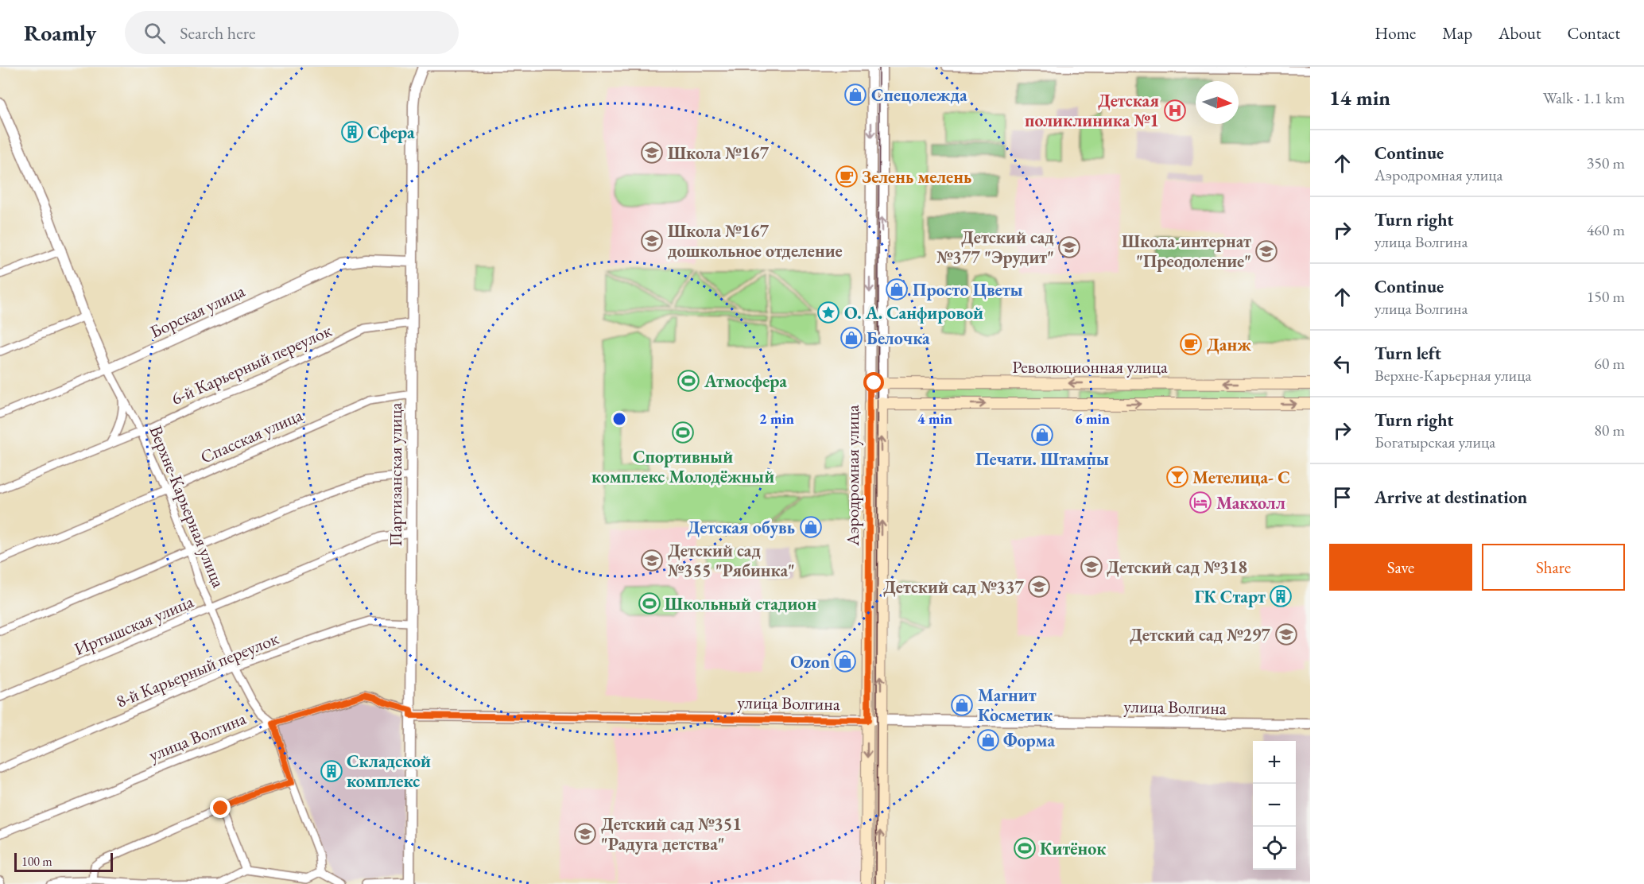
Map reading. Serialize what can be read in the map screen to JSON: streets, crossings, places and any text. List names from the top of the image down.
{
  "streets": {
    "main road": ["Революционная улица", "Аэродромная улица"],
    "street": [
      "Борская улица",
      "6-й Карьерный переулок",
      "Спасская улица",
      "Партизанская улица",
      "Верхне-Карьерная улица",
      "Иртышская улица",
      "8-й Карьерный переулок",
      "улица Волгина"
    ]
  },
  "crossings": [
    ["Борская улица", "Партизанская улица"],
    ["Борская улица", "Верхне-Карьерная улица"],
    ["6-й Карьерный переулок", "Партизанская улица"],
    ["6-й Карьерный переулок", "Верхне-Карьерная улица"],
    ["Революционная улица", "Аэродромная улица"],
    ["Спасская улица", "Партизанская улица"],
    ["Спасская улица", "Верхне-Карьерная улица"],
    ["Партизанская улица", "Иртышская улица"],
    ["Партизанская улица", "8-й Карьерный переулок"],
    ["Партизанская улица", "улица Волгина"],
    ["Аэродромная улица", "улица Волгина"],
    ["Верхне-Карьерная улица", "Иртышская улица"],
    ["Верхне-Карьерная улица", "8-й Карьерный переулок"],
    ["Верхне-Карьерная улица", "улица Волгина"]
  ],
  "places": {
    "shop": [
      "Спецолежда",
      "Просто Цветы",
      "Белочка",
      "Печати. Штампы",
      "Детская обувь",
      "Ozon",
      "Магнит Косметик",
      "Форма"
    ],
    "hospital": ["Детская поликлиника №1"],
    "building": ["Сфера", "ГК Старт", "Складской комплекс"],
    "school or university": [
      "Школа №167",
      "Школа №167 дошкольное отделение",
      "Детский сад №377 \"Эрудит\"",
      "Школа-интернат \"Преодоление\"",
      "Детский сад №355 \"Рябинка\"",
      "Детский сад №318",
      "Детский сад №337",
      "Детский сад №297",
      "Детский сад №351 \"Радуга детства\""
    ],
    "cafe": ["Зелень мелень", "Данж"],
    "place": ["О. А. Санфировой"],
    "sports": [
      "Атмосфера",
      "Спортивный комплекс Молодёжный",
      "Школьный стадион",
      "Китёнок"
    ],
    "bar": ["Метелица- С"],
    "hotel": ["Макхолл"]
  },
  "scale_bar": "100 m",
  "north": "right",
  "page": {
    "header": "Roamly",
    "search": "Search here",
    "nav": [
      "Home",
      "Map",
      "About",
      "Contact"
    ],
    "heading": ["14 min", "Walk · 1.1 km"],
    "list": [
      ["Continue", "Аэродромная улица", "350 m"],
      ["Turn right", "улица Волгина", "460 m"],
      ["Continue", "улица Волгина", "150 m"],
      ["Turn left", "Верхне-Карьерная улица", "60 m"],
      ["Turn right", "Богатырская улица", "80 m"],
      "Arrive at destination"
    ],
    "buttons": ["Save", "Share"],
    "map_buttons": ["+", "−"],
    "scale": "100 m"
  },
  "rings": ["2 min", "4 min", "6 min"]
}
